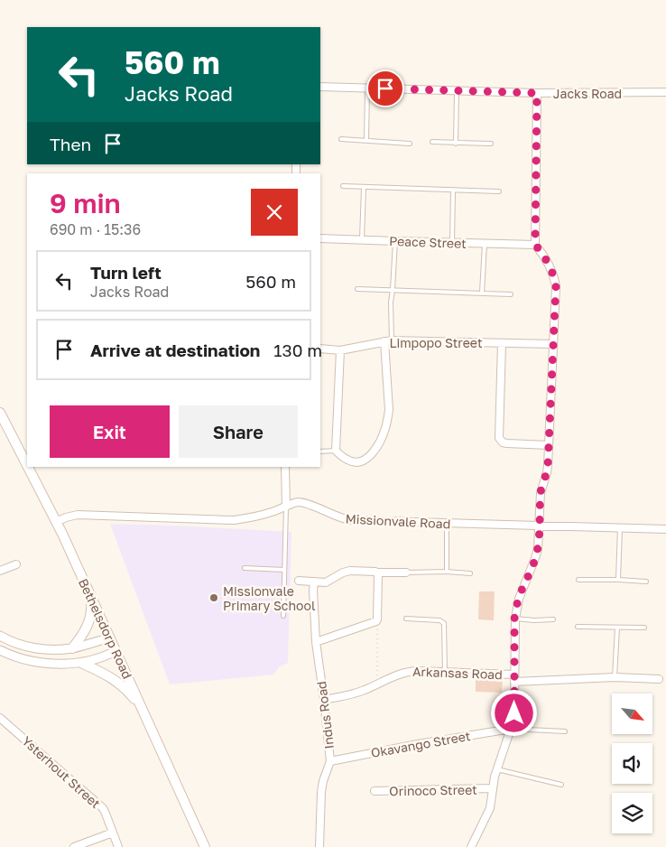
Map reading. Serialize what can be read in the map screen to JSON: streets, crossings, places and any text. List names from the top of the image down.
{
  "streets": {
    "main road": ["Bethelsdorp Road"],
    "street": [
      "Jacks Road",
      "Peace Street",
      "Limpopo Street",
      "Missionvale Road",
      "Arkansas Road",
      "Indus Road",
      "Okavango Street",
      "Ysterhout Street",
      "Orinoco Street"
    ]
  },
  "crossings": [
    ["Missionvale Road", "Bethelsdorp Road"],
    ["Arkansas Road", "Indus Road"],
    ["Indus Road", "Okavango Street"]
  ],
  "places": ["Missionvale Primary School"],
  "north": "bottom right",
  "page": {
    "turn": ["560 m", "Jacks Road"],
    "then": "Then",
    "heading": ["9 min", "690 m · 15:36"],
    "list": [
      {
        "name": "Turn left",
        "note": "Jacks Road",
        "value": "560 m"
      },
      {
        "name": "Arrive at destination",
        "value": "130 m"
      }
    ],
    "buttons": ["Exit", "Share"]
  }
}
